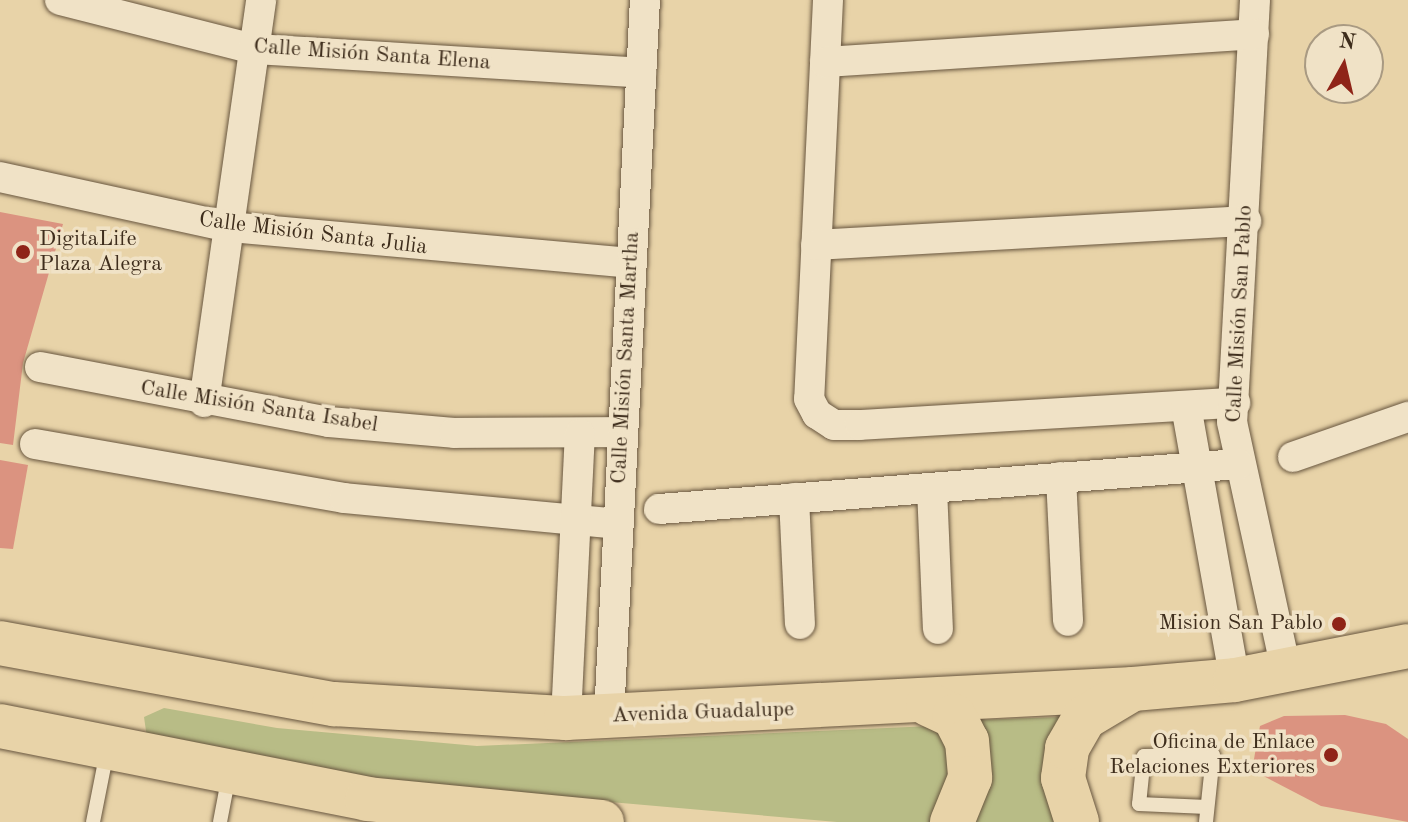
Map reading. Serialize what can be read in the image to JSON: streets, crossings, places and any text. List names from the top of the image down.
{
  "streets": {
    "main road": ["Avenida Guadalupe"],
    "street": [
      "Calle Misión Santa Elena",
      "Calle Misión Santa Julia",
      "Calle Misión San Pablo",
      "Calle Misión Santa Martha",
      "Calle Misión Santa Isabel"
    ]
  },
  "crossings": [
    ["Calle Misión Santa Elena", "Calle Misión Santa Martha"],
    ["Calle Misión Santa Julia", "Calle Misión Santa Martha"],
    ["Calle Misión San Pablo", "Avenida Guadalupe"],
    ["Calle Misión Santa Martha", "Calle Misión Santa Isabel"],
    ["Calle Misión Santa Martha", "Avenida Guadalupe"]
  ],
  "places": ["DigitaLife Plaza Alegra", "Mision San Pablo", "Oficina de Enlace Relaciones Exteriores"],
  "north": "top"
}
